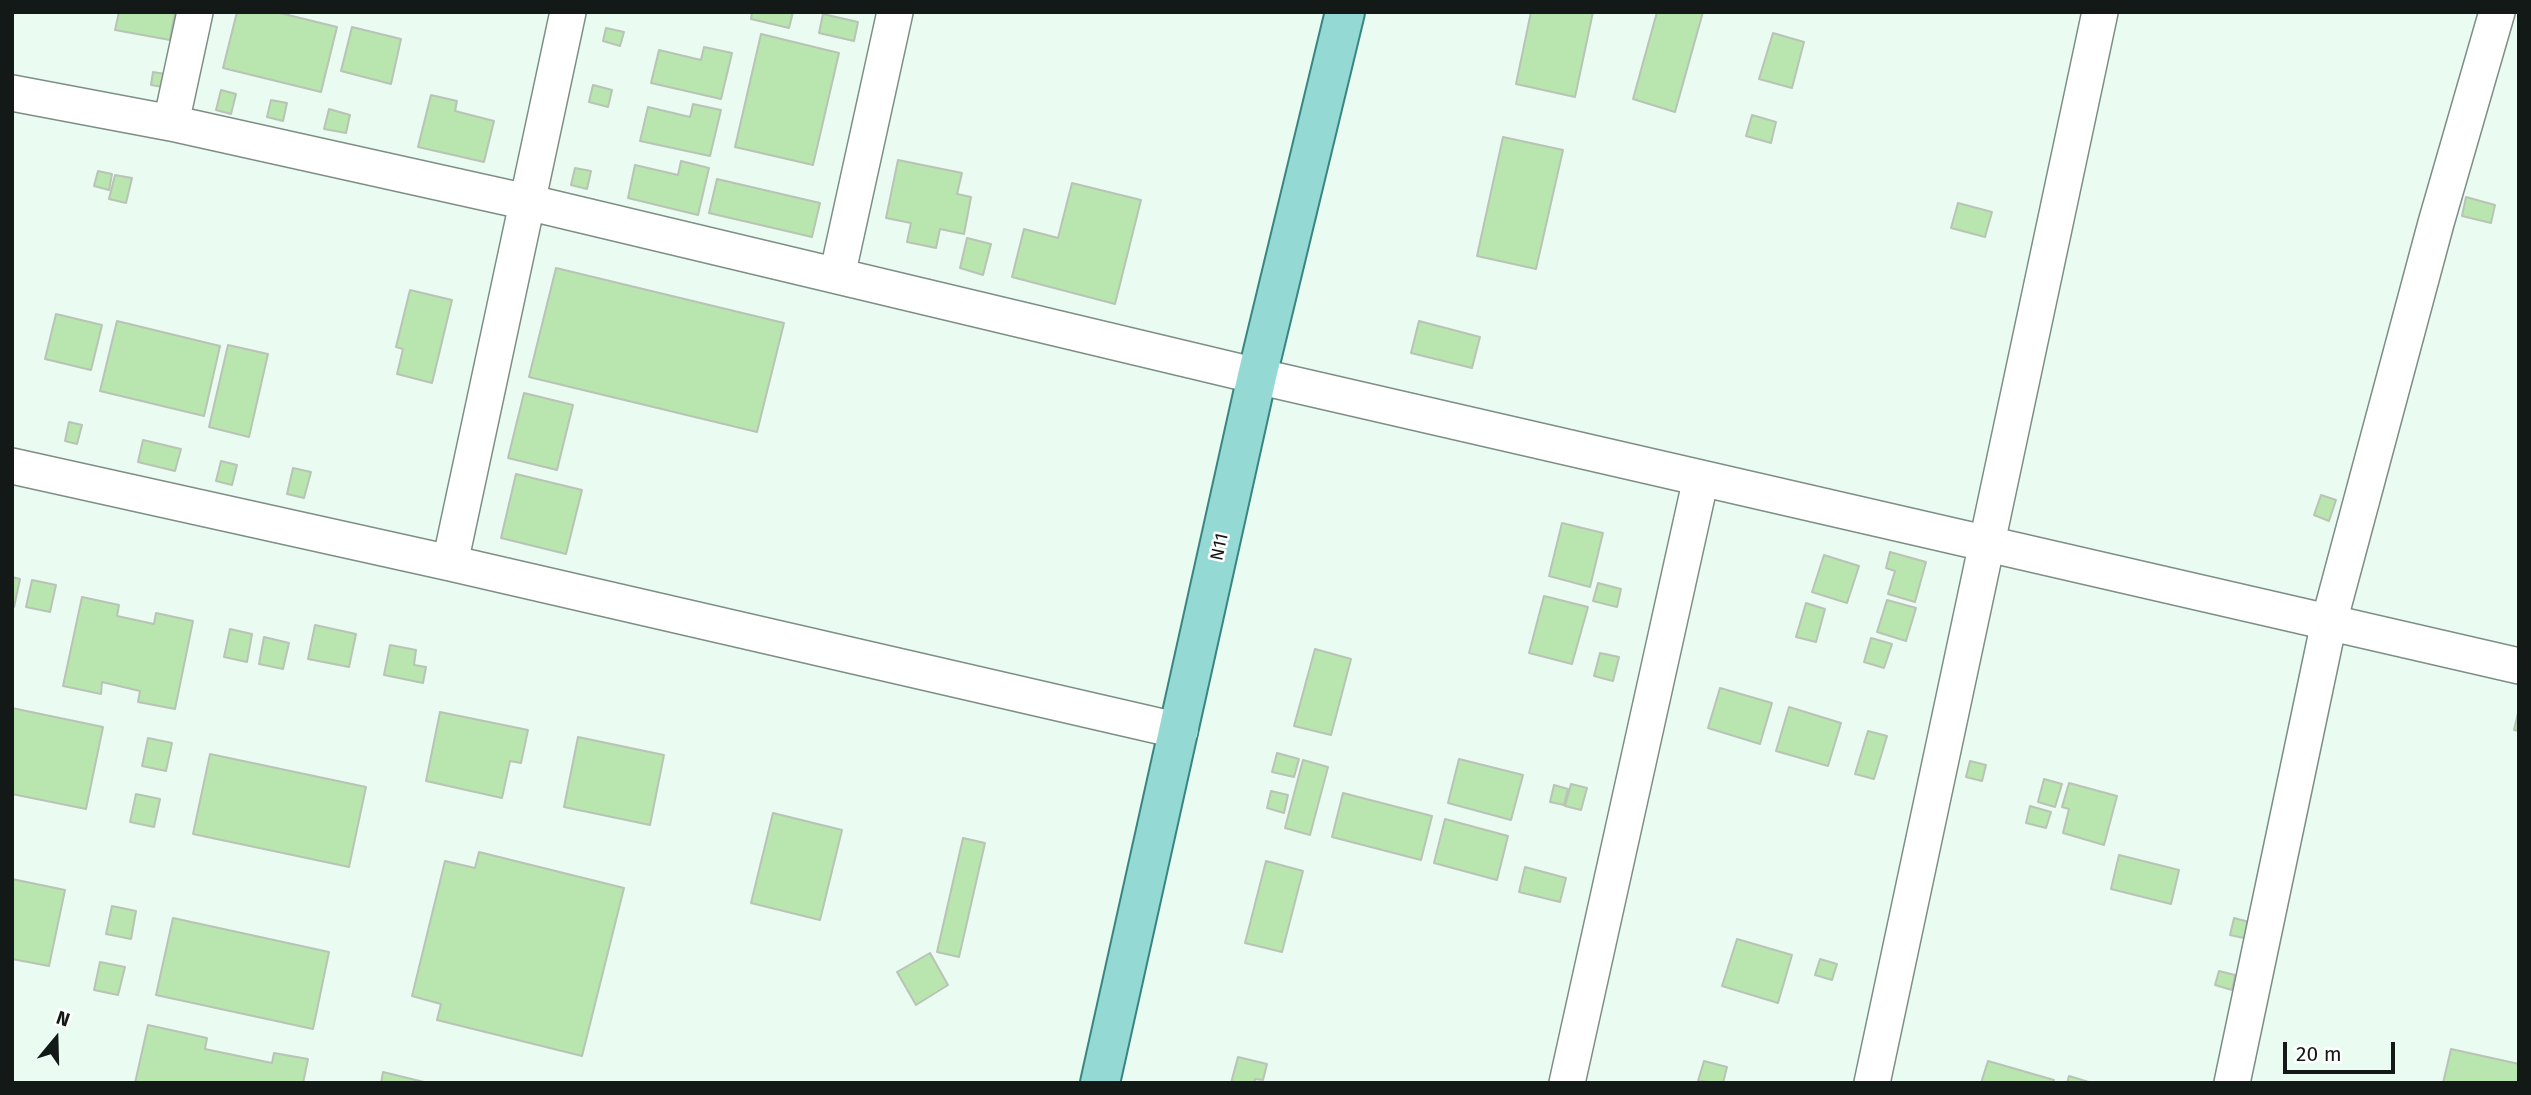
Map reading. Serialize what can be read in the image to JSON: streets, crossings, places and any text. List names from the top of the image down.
{
  "streets": {
    "main road": ["N11"]
  },
  "scale_bar": "20 m",
  "north": "top"
}
